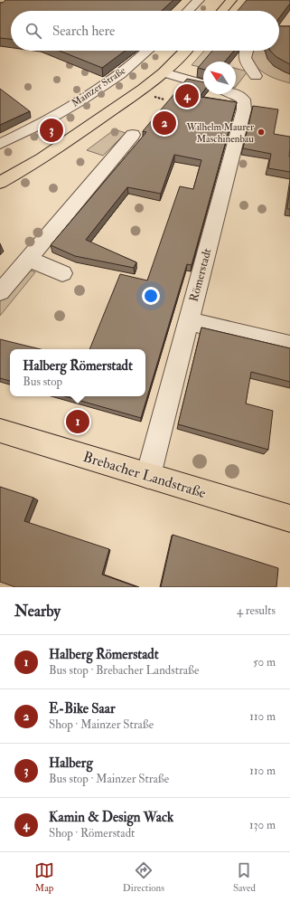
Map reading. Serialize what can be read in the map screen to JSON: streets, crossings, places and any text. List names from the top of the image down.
{
  "streets": {
    "main road": ["Brebacher Landstraße"],
    "street": ["Mainzer Straße", "Römerstadt"]
  },
  "crossings": [
    ["Römerstadt", "Brebacher Landstraße"]
  ],
  "places": ["Wilhelm Maurer Maschinenbau"],
  "north": "top left",
  "page": {
    "search": "Search here",
    "pins": [
      "4",
      "2",
      "3",
      "1"
    ],
    "popup": ["Halberg Römerstadt", "Bus stop"],
    "heading": ["Nearby", "4 results"],
    "list": [
      {
        "mark": "1",
        "name": "Halberg Römerstadt",
        "note": "Bus stop · Brebacher Landstraße",
        "value": "50 m"
      },
      {
        "mark": "2",
        "name": "E-Bike Saar",
        "note": "Shop · Mainzer Straße",
        "value": "110 m"
      },
      {
        "mark": "3",
        "name": "Halberg",
        "note": "Bus stop · Mainzer Straße",
        "value": "110 m"
      },
      {
        "mark": "4",
        "name": "Kamin & Design Wack",
        "note": "Shop · Römerstadt",
        "value": "130 m"
      }
    ],
    "nav": ["Map", "Directions", "Saved"]
  }
}
